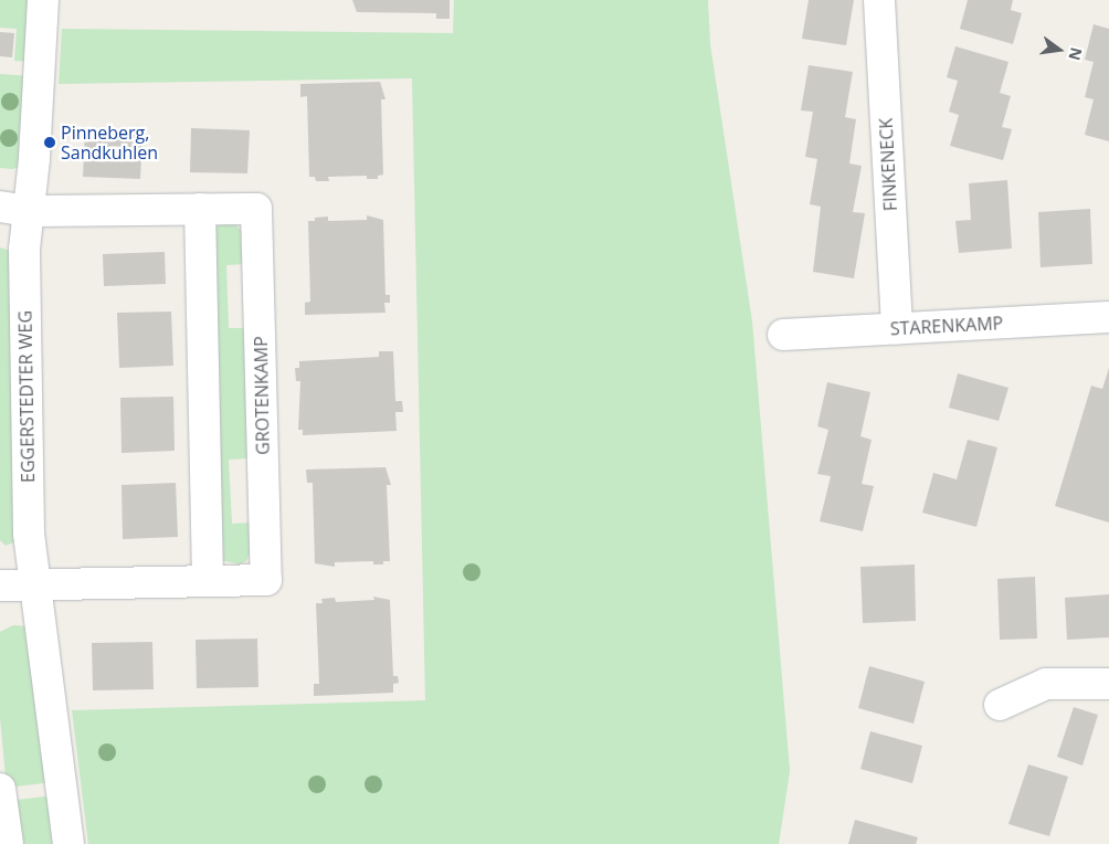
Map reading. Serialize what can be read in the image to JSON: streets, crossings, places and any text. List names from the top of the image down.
{
  "streets": {
    "street": [
      "FINKENECK",
      "STARENKAMP",
      "GROTENKAMP",
      "EGGERSTEDTER WEG"
    ]
  },
  "crossings": [
    ["FINKENECK", "STARENKAMP"],
    ["GROTENKAMP", "EGGERSTEDTER WEG"]
  ],
  "places": ["Pinneberg, Sandkuhlen"],
  "north": "right"
}
